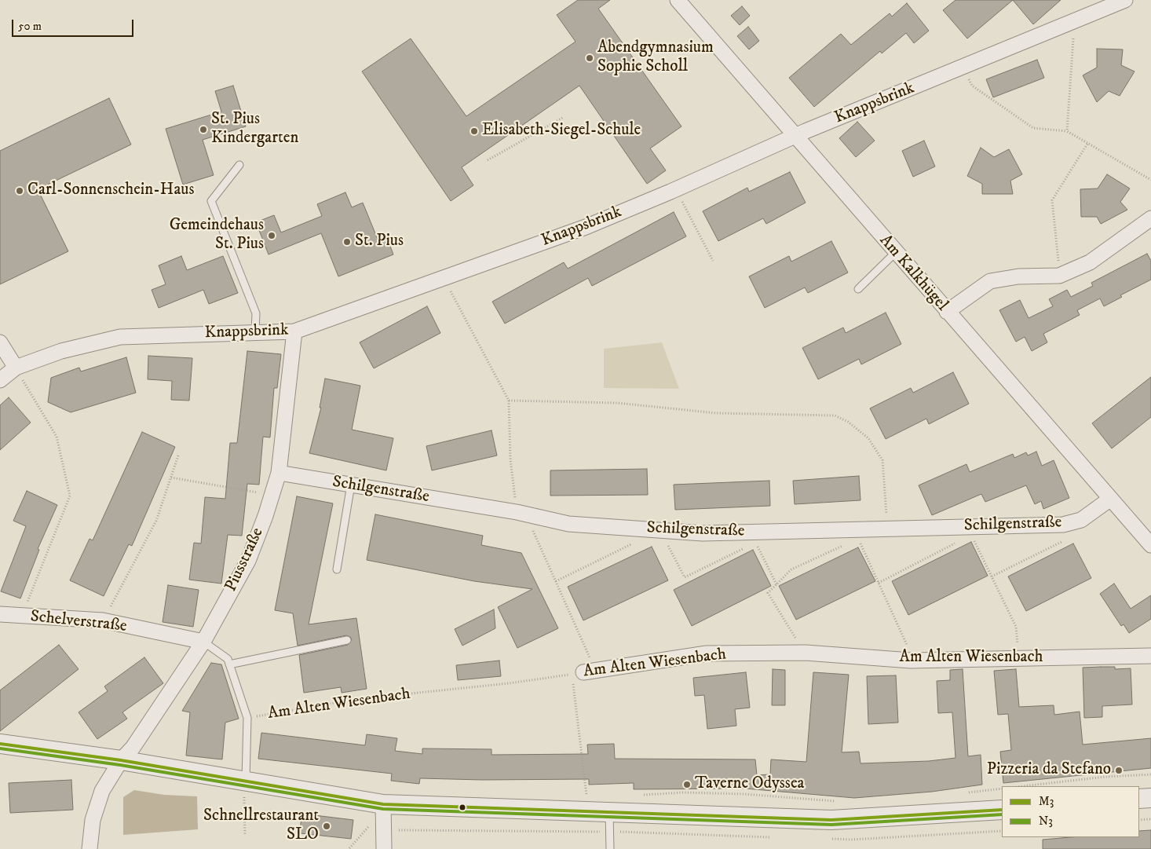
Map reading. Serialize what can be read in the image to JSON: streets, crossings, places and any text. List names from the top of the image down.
{
  "streets": {
    "street": [
      "Knappsbrink",
      "Am Kalkhügel",
      "Schilgenstraße",
      "Piusstraße",
      "Schelverstraße",
      "Am Alten Wiesenbach"
    ]
  },
  "crossings": [
    ["Knappsbrink", "Am Kalkhügel"],
    ["Knappsbrink", "Piusstraße"],
    ["Am Kalkhügel", "Schilgenstraße"],
    ["Schilgenstraße", "Piusstraße"],
    ["Piusstraße", "Schelverstraße"]
  ],
  "places": [
    "Abendgymnasium Sophie Scholl",
    "St. Pius Kindergarten",
    "Elisabeth-Siegel-Schule",
    "Carl-Sonnenschein-Haus",
    "Gemeindehaus St. Pius",
    "St. Pius",
    "Pizzeria da Stefano",
    "Taverne Odyssea",
    "Schnellrestaurant SLO"
  ],
  "lines": ["transit line M3", "transit line N3"],
  "legend": ["M3", "N3"],
  "scale_bar": "50 m"
}
